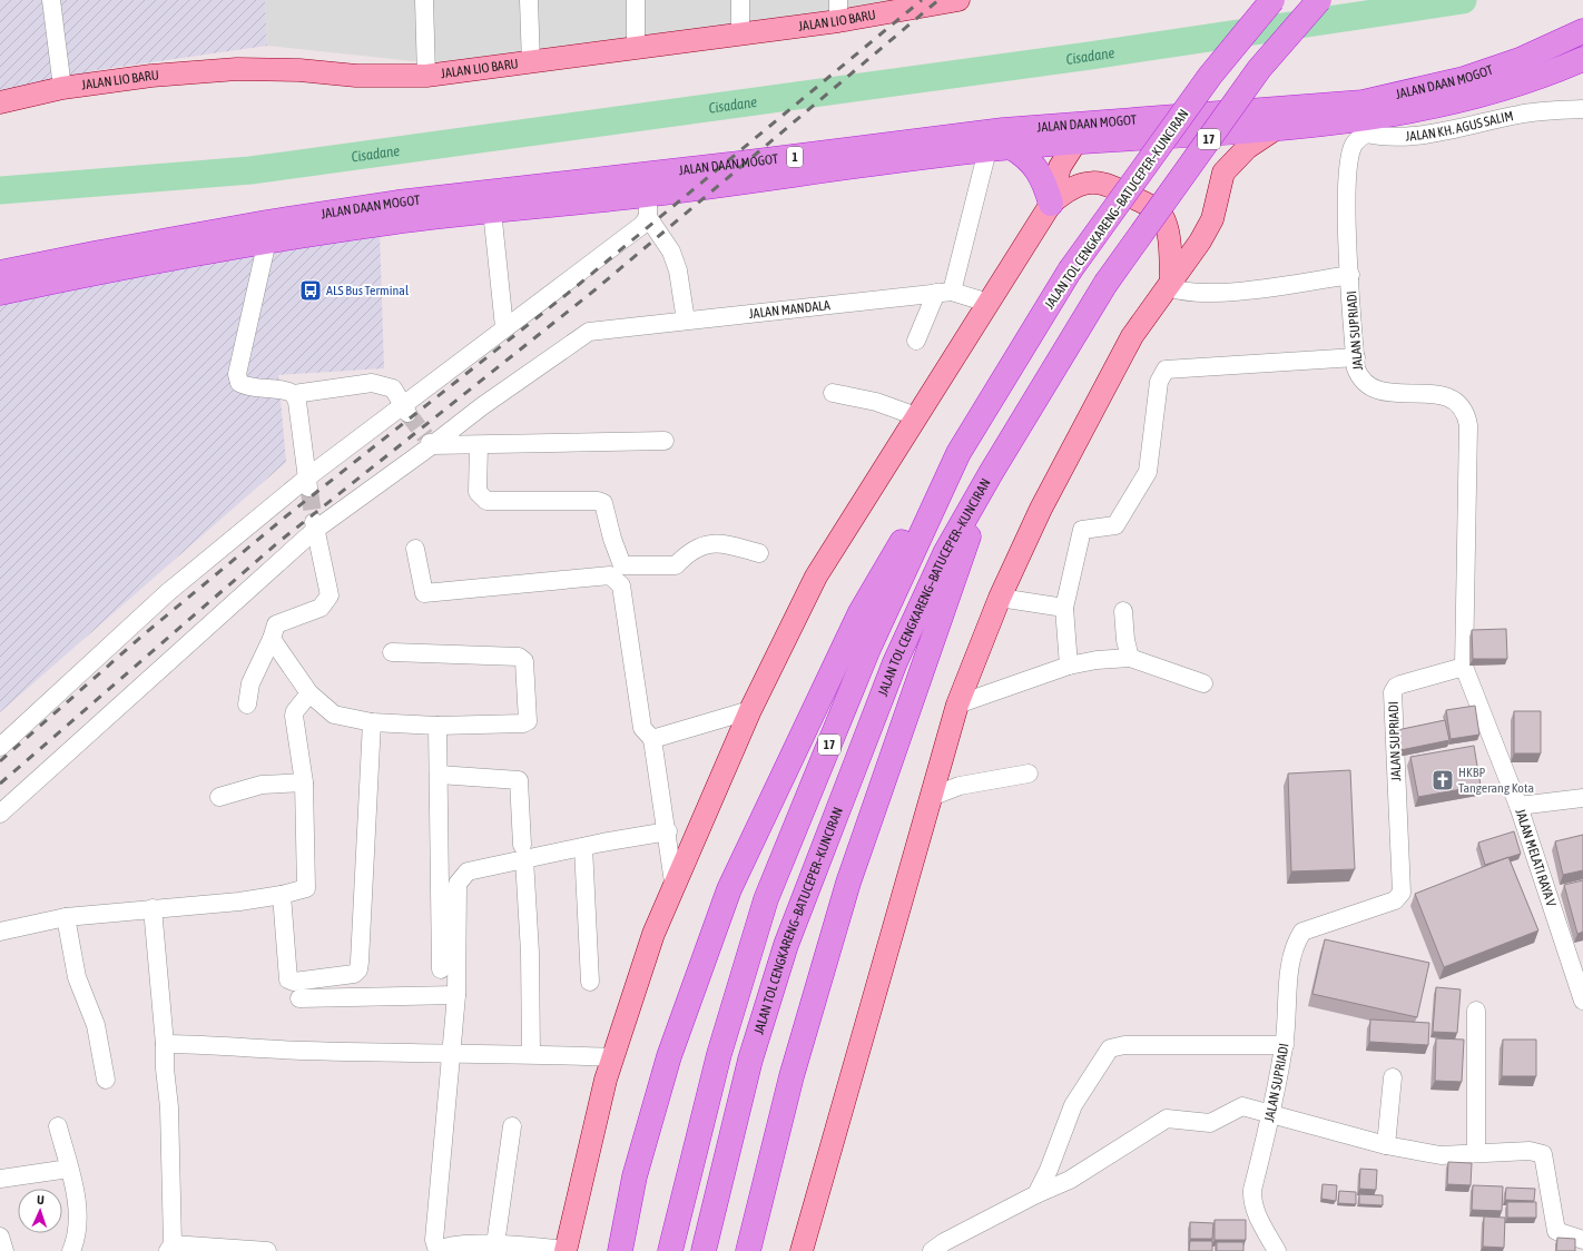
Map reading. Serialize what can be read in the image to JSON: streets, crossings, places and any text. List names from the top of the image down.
{
  "streets": {
    "highway": [
      "JALAN DAAN MOGOT",
      "17",
      "1",
      "JALAN TOL CENGKARENG–BATUCEPER–KUNCIRAN"
    ],
    "main road": ["JALAN LIO BARU"],
    "street": [
      "JALAN KH. AGUS SALIM",
      "JALAN MANDALA",
      "JALAN SUPRIADI",
      "JALAN MELATI RAYA V"
    ]
  },
  "crossings": [
    ["JALAN DAAN MOGOT", "JALAN KH. AGUS SALIM"],
    ["JALAN DAAN MOGOT", "JALAN SUPRIADI"],
    ["JALAN KH. AGUS SALIM", "JALAN SUPRIADI"],
    ["JALAN SUPRIADI", "JALAN MELATI RAYA V"]
  ],
  "water": ["Cisadane"],
  "places": {
    "bus stop": ["ALS Bus Terminal"],
    "church": ["HKBP Tangerang Kota"]
  },
  "north": "top"
}
